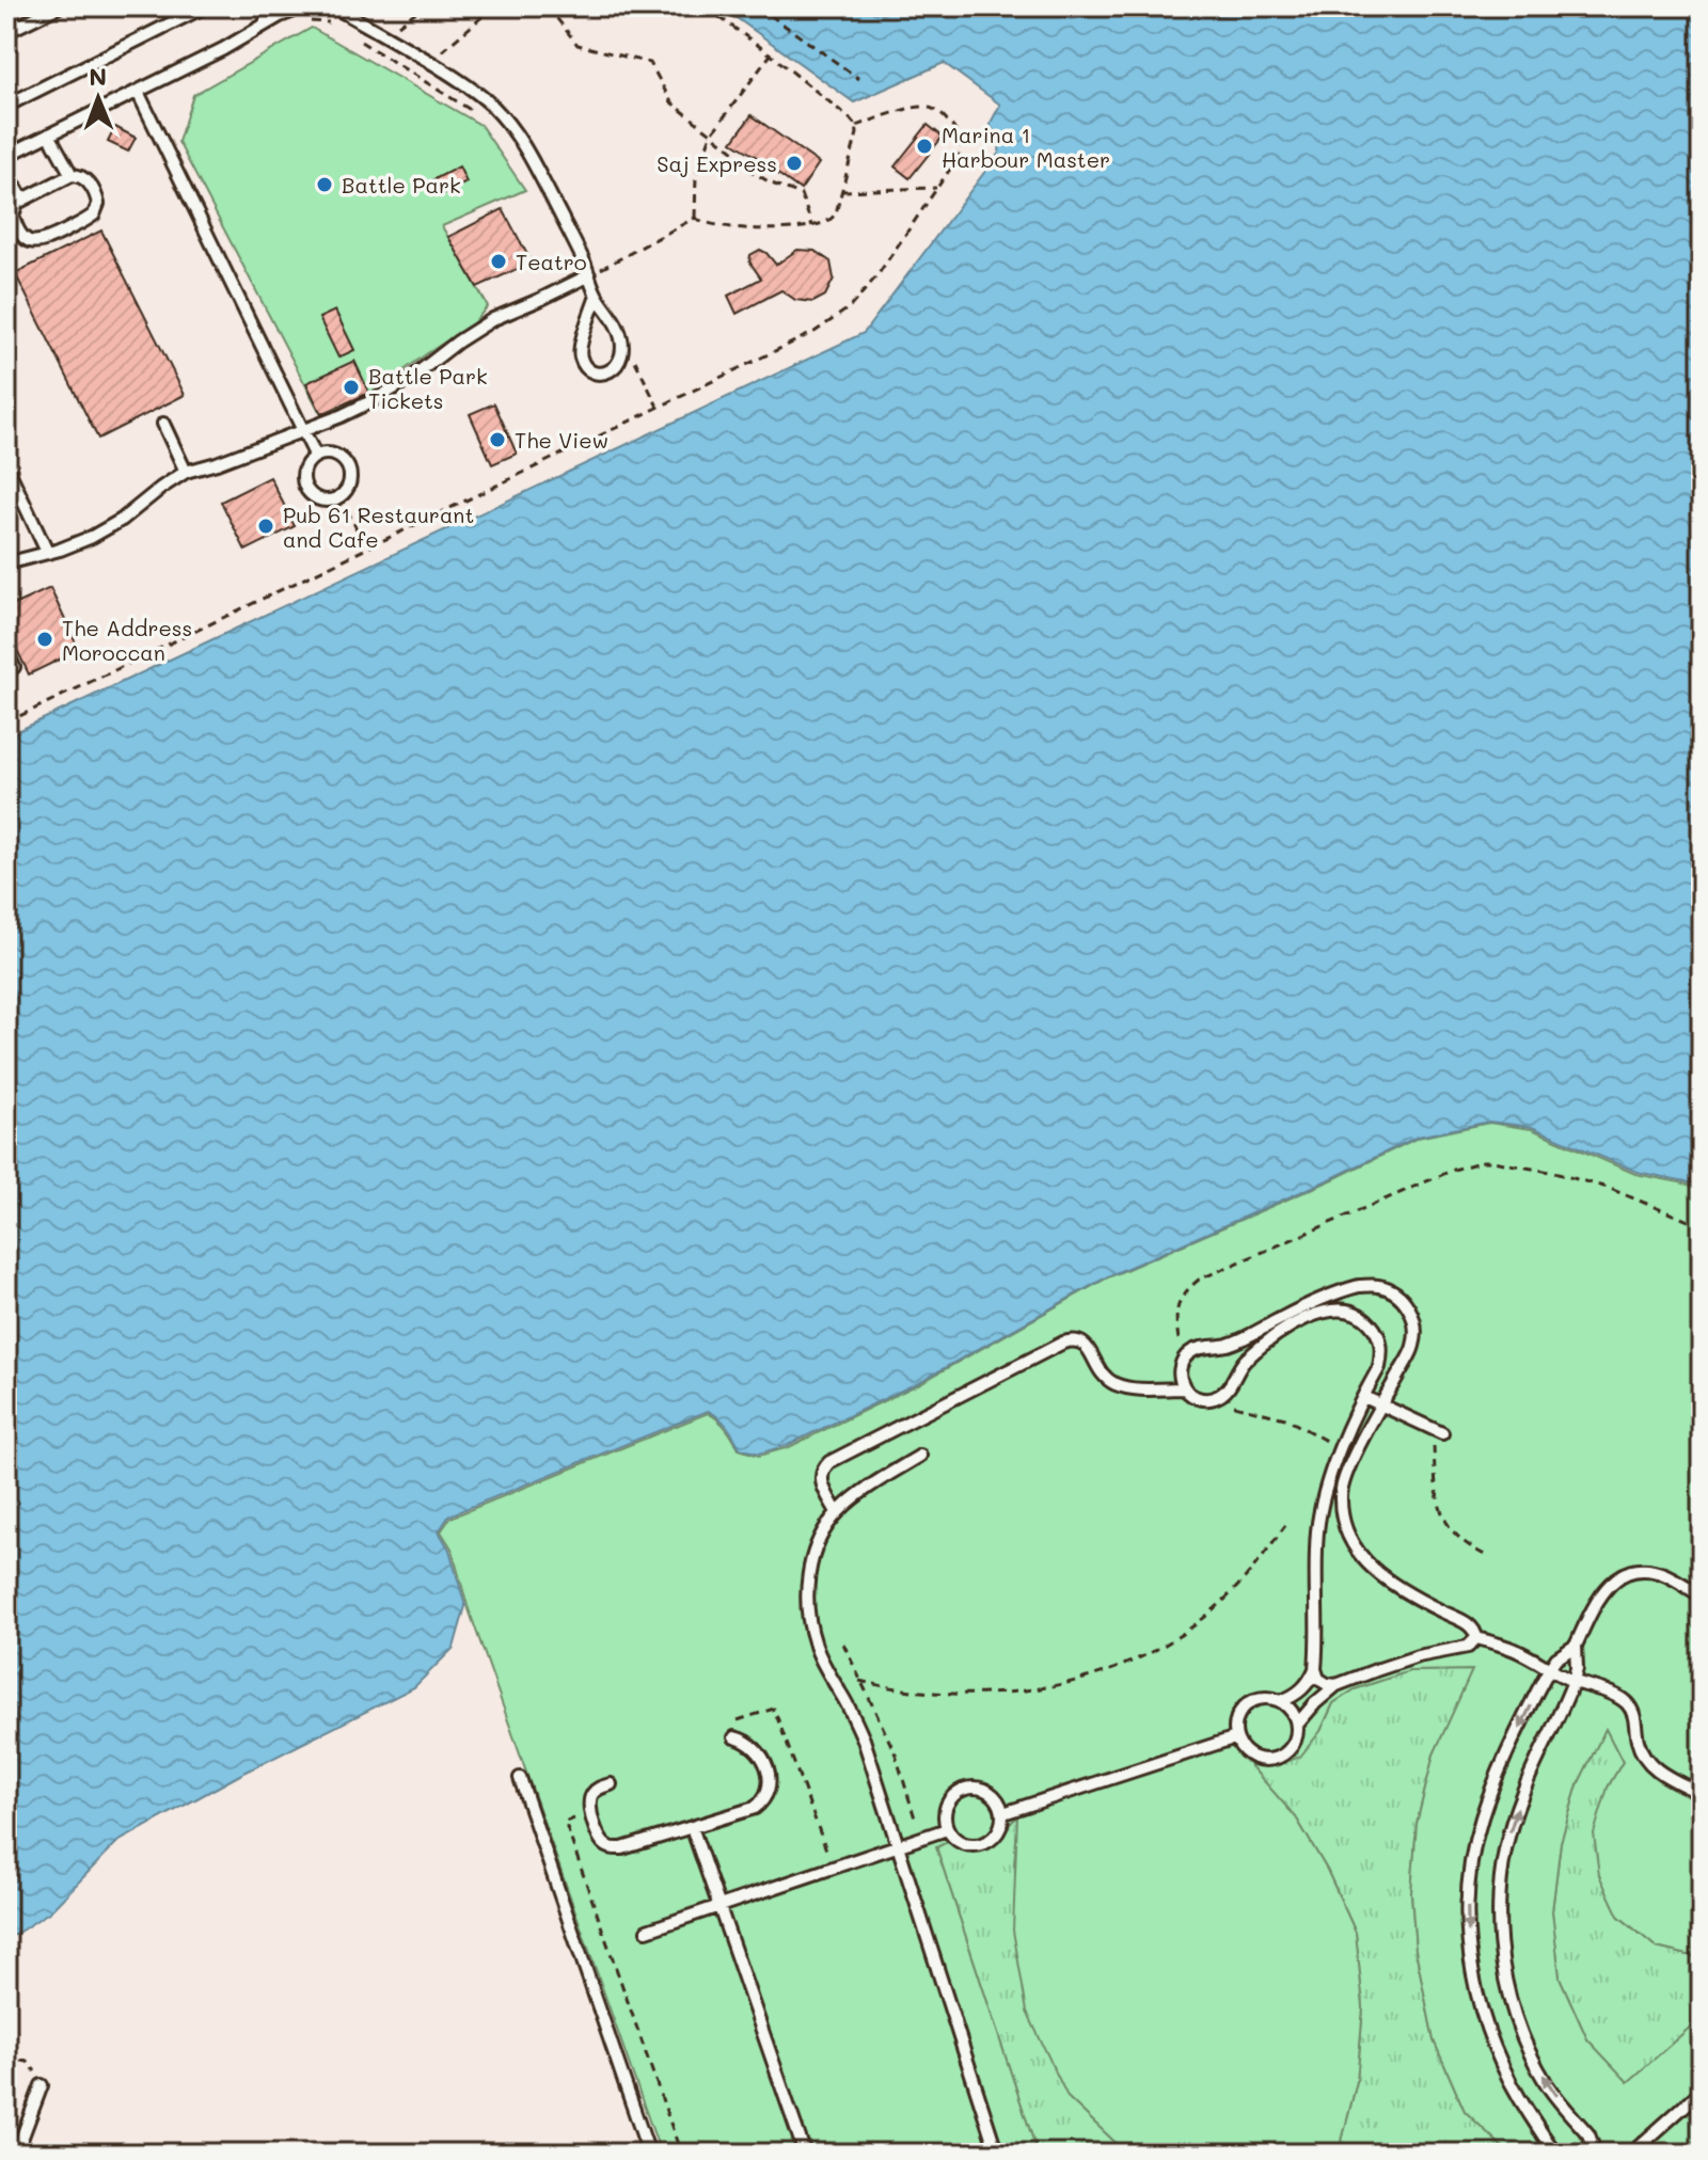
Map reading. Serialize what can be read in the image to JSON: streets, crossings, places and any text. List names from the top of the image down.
{
  "places": [
    "Marina 1 Harbour Master",
    "Saj Express",
    "Battle Park",
    "Teatro",
    "Battle Park Tickets",
    "The View",
    "Pub 61 Restaurant and Cafe",
    "The Address Moroccan"
  ],
  "north": "top"
}
